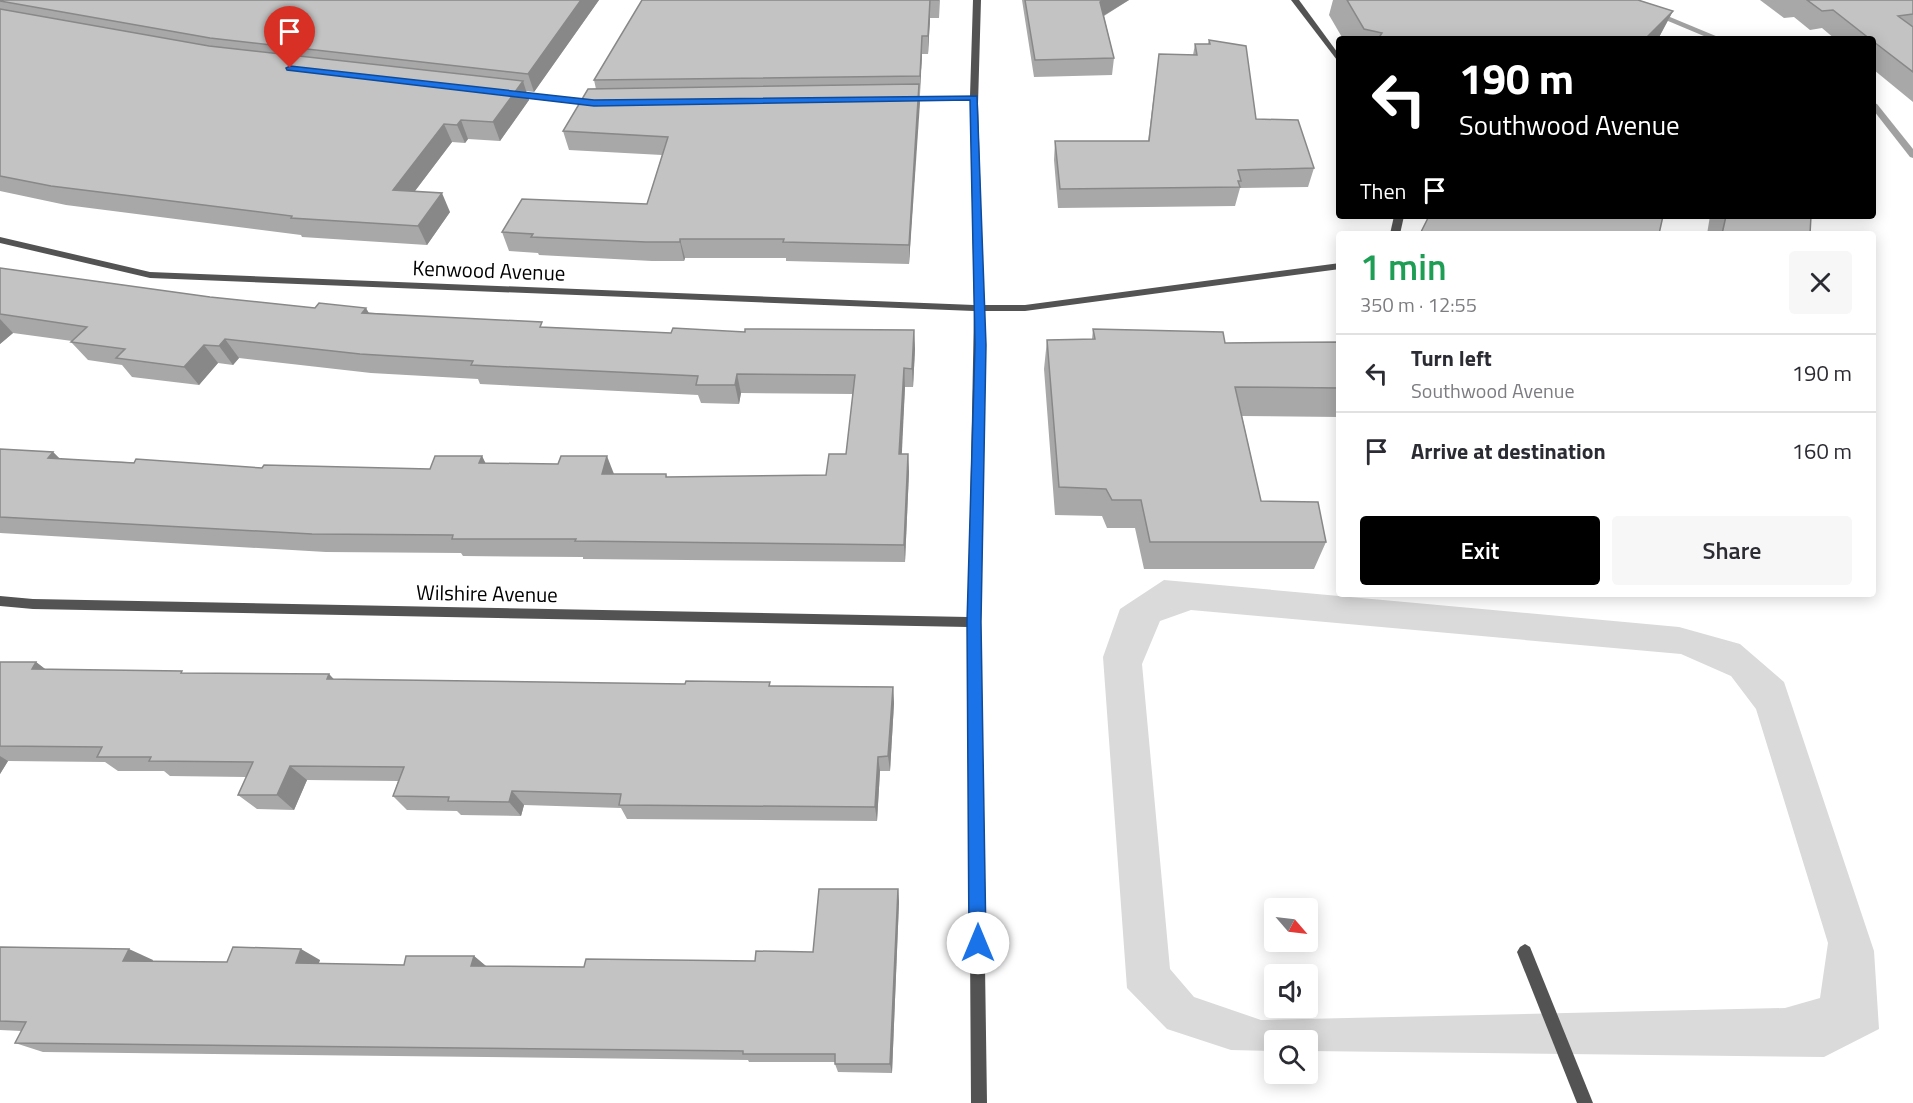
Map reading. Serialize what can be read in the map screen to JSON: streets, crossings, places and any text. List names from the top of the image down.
{
  "streets": {
    "street": ["Kenwood Avenue", "Wilshire Avenue"]
  },
  "north": "bottom right",
  "page": {
    "turn": ["190 m", "Southwood Avenue"],
    "then": "Then",
    "heading": ["1 min", "350 m · 12:55"],
    "list": [
      {
        "name": "Turn left",
        "note": "Southwood Avenue",
        "value": "190 m"
      },
      {
        "name": "Arrive at destination",
        "value": "160 m"
      }
    ],
    "buttons": ["Exit", "Share"]
  }
}
